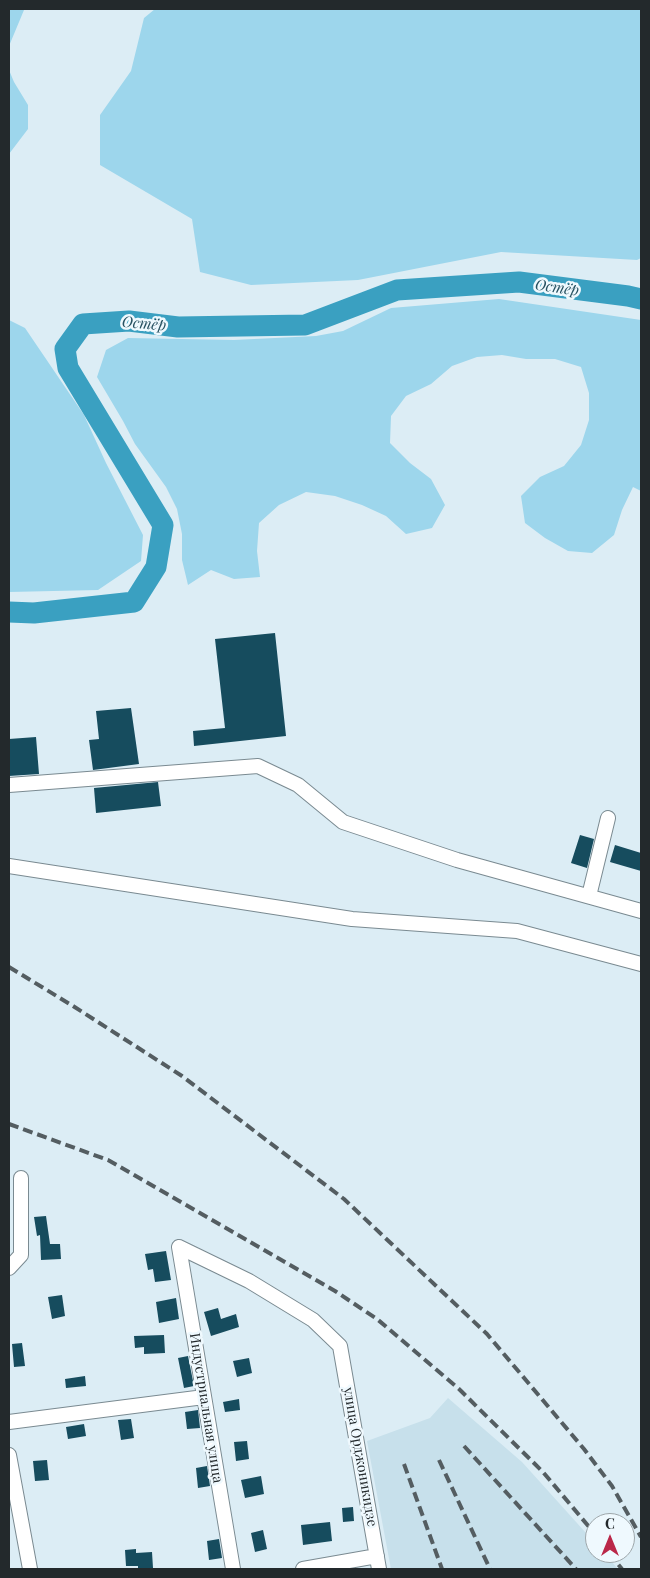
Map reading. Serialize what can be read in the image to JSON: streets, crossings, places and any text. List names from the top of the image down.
{
  "streets": {
    "street": ["Индустриальная улица", "улица Орджоникидзе"]
  },
  "crossings": [
    ["Индустриальная улица", "улица Орджоникидзе"]
  ],
  "water": ["Остёр"],
  "north": "top"
}
